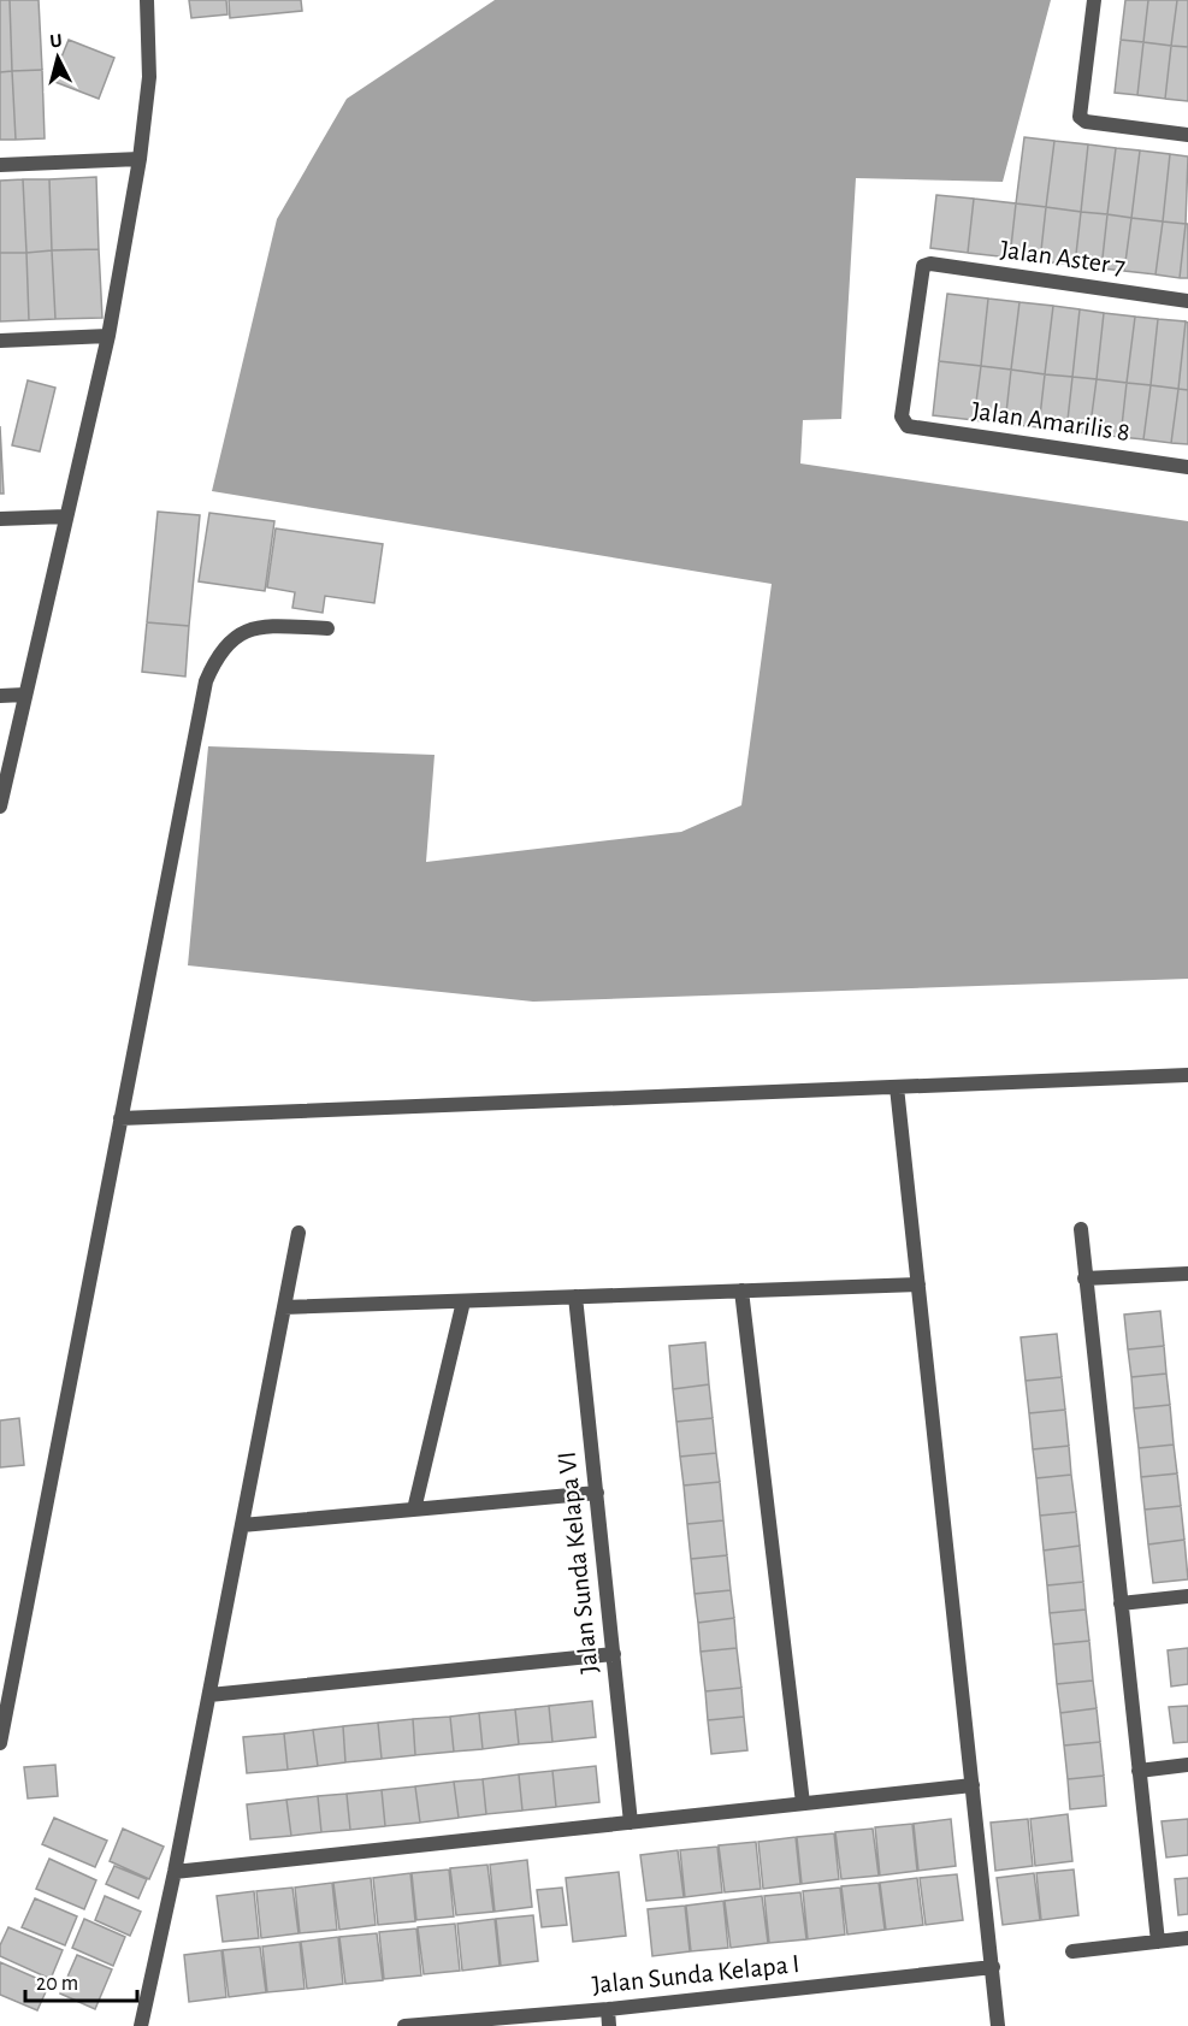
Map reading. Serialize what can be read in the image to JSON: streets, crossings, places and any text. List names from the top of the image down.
{
  "streets": {
    "street": [
      "Jalan Aster 7",
      "Jalan Amarilis 8",
      "Jalan Sunda Kelapa VI",
      "Jalan Sunda Kelapa I"
    ]
  },
  "crossings": [
    ["Jalan Aster 7", "Jalan Amarilis 8"]
  ],
  "scale_bar": "20 m",
  "north": "top"
}
